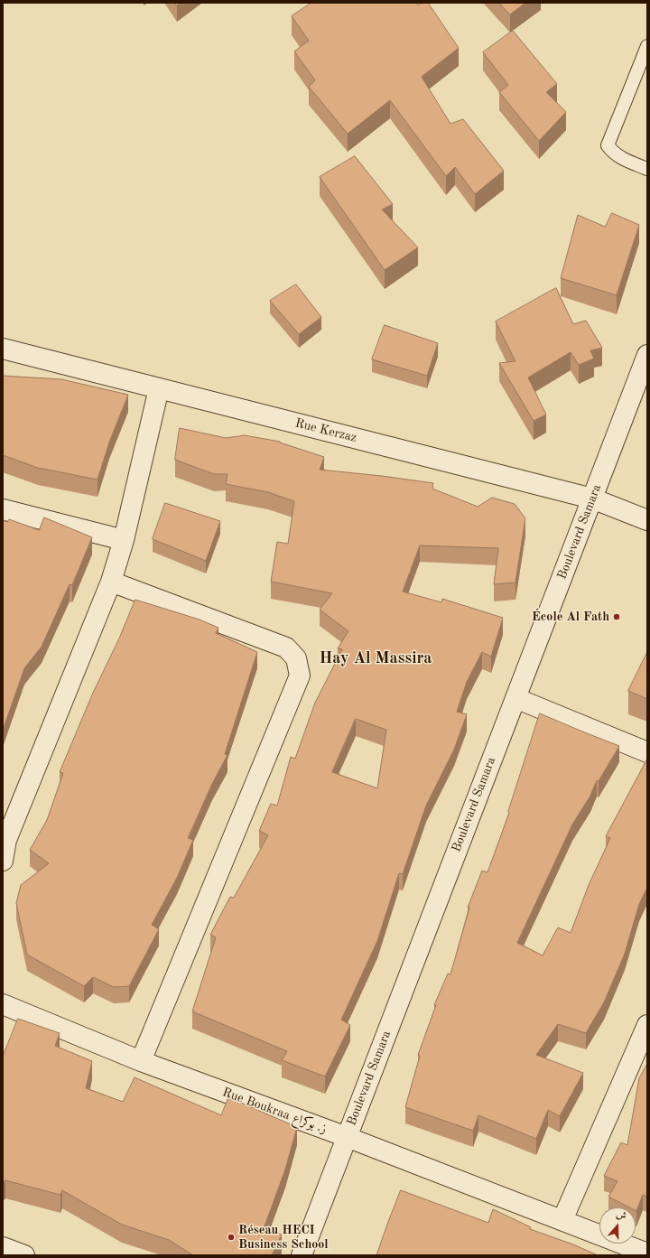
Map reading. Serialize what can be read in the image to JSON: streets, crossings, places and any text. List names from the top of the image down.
{
  "streets": {
    "street": ["Rue Kerzaz", "Boulevard Samara", "Rue Boukraa ز. بوكراع"]
  },
  "crossings": [
    ["Rue Kerzaz", "Boulevard Samara"],
    ["Boulevard Samara", "Rue Boukraa ز. بوكراع"]
  ],
  "districts": ["Hay Al Massira"],
  "places": ["École Al Fath", "Réseau HECI Business School"],
  "north": "top"
}
